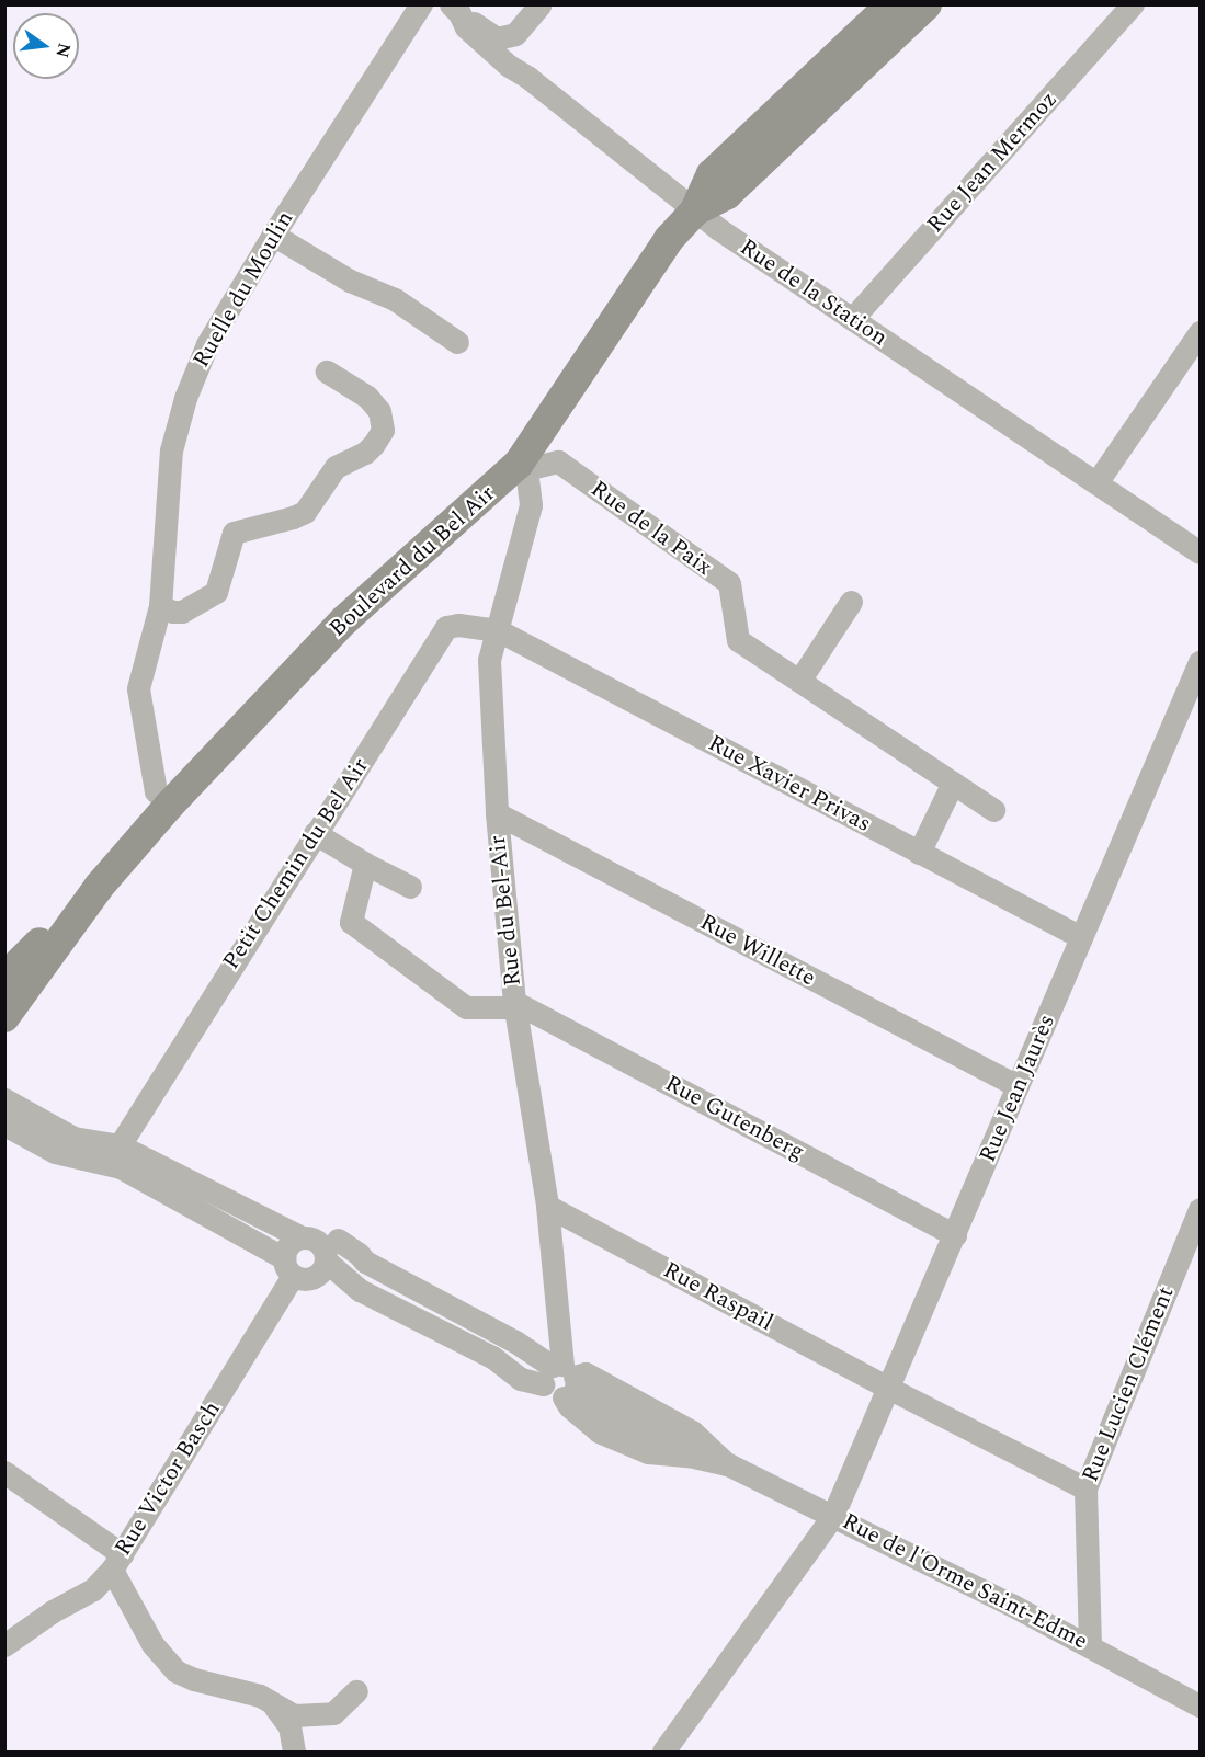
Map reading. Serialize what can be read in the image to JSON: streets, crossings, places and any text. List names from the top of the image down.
{
  "streets": {
    "main road": ["Boulevard du Bel Air"],
    "street": [
      "Rue Jean Mermoz",
      "Ruelle du Moulin",
      "Rue de la Station",
      "Rue de la Paix",
      "Rue Xavier Privas",
      "Petit Chemin du Bel Air",
      "Rue du Bel-Air",
      "Rue Willette",
      "Rue Jean Jaurès",
      "Rue Gutenberg",
      "Rue Raspail",
      "Rue Lucien Clément",
      "Rue Victor Basch",
      "Rue de l'Orme Saint-Edme"
    ]
  },
  "crossings": [
    ["Rue Jean Mermoz", "Rue de la Station"],
    ["Ruelle du Moulin", "Boulevard du Bel Air"],
    ["Rue de la Station", "Boulevard du Bel Air"],
    ["Rue de la Paix", "Boulevard du Bel Air"],
    ["Rue de la Paix", "Rue du Bel-Air"],
    ["Boulevard du Bel Air", "Rue du Bel-Air"],
    ["Rue Xavier Privas", "Petit Chemin du Bel Air"],
    ["Rue Xavier Privas", "Rue du Bel-Air"],
    ["Rue Xavier Privas", "Rue Jean Jaurès"],
    ["Petit Chemin du Bel Air", "Rue du Bel-Air"],
    ["Rue du Bel-Air", "Rue Willette"],
    ["Rue du Bel-Air", "Rue Gutenberg"],
    ["Rue du Bel-Air", "Rue Raspail"],
    ["Rue du Bel-Air", "Rue de l'Orme Saint-Edme"],
    ["Rue Willette", "Rue Jean Jaurès"],
    ["Rue Jean Jaurès", "Rue Gutenberg"],
    ["Rue Jean Jaurès", "Rue Raspail"],
    ["Rue Jean Jaurès", "Rue de l'Orme Saint-Edme"],
    ["Rue Raspail", "Rue Lucien Clément"],
    ["Rue Lucien Clément", "Rue de l'Orme Saint-Edme"],
    ["Rue Victor Basch", "Rue de l'Orme Saint-Edme"]
  ],
  "north": "right"
}
